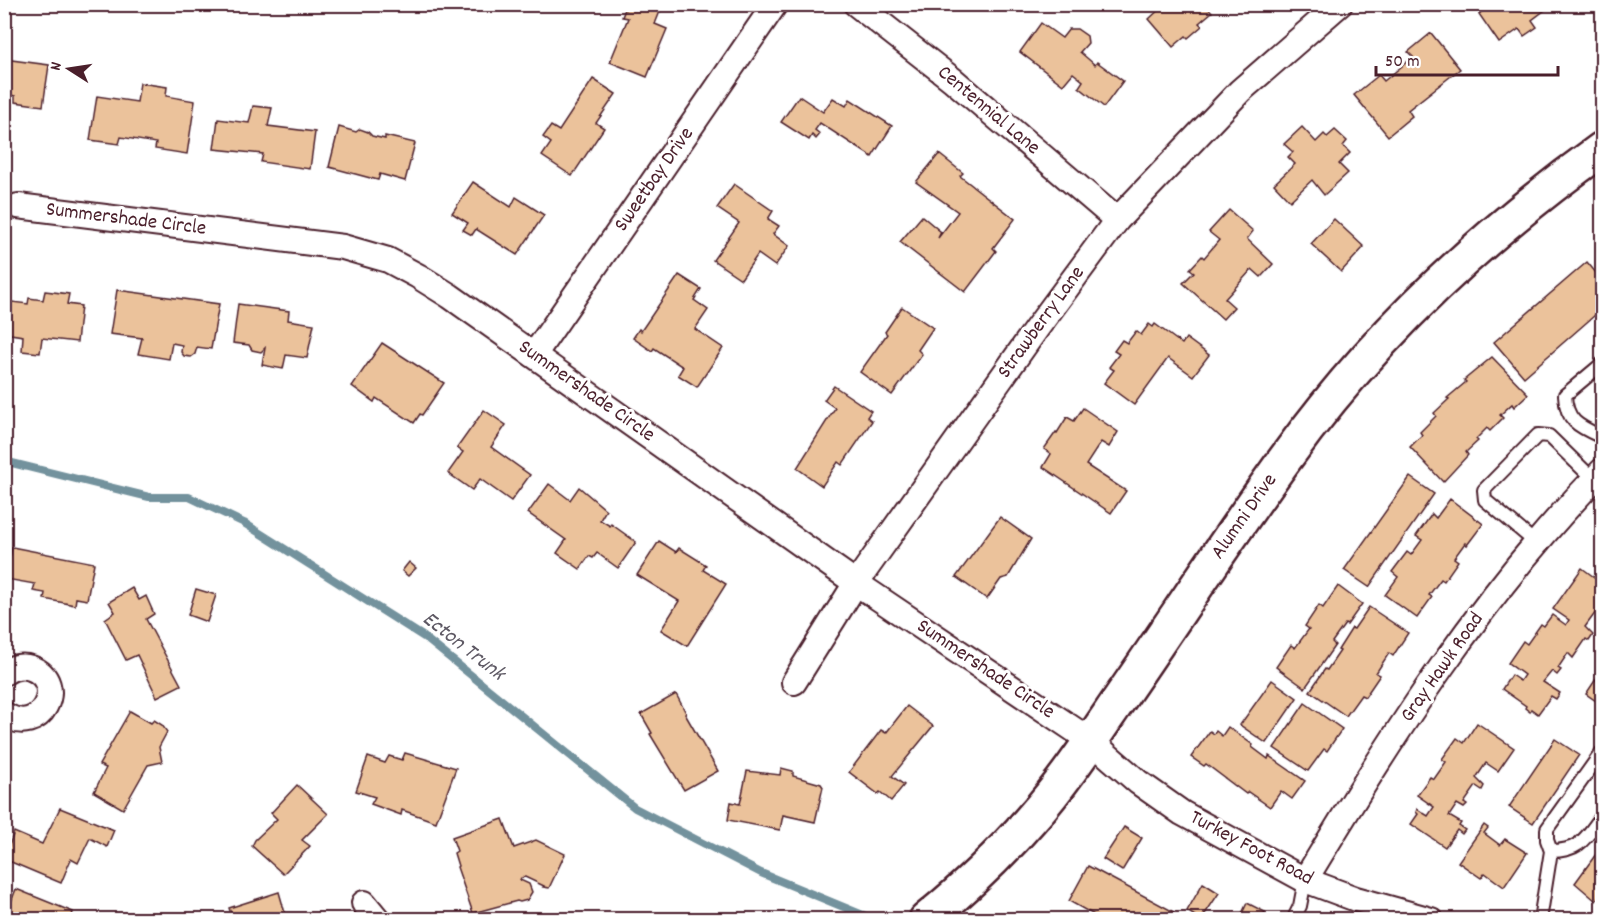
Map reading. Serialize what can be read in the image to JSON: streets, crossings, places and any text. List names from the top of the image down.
{
  "streets": {
    "main road": ["Alumni Drive"],
    "street": [
      "Centennial Lane",
      "Sweetbay Drive",
      "Summershade Circle",
      "Strawberry Lane",
      "Gray Hawk Road",
      "Turkey Foot Road"
    ]
  },
  "crossings": [
    ["Centennial Lane", "Strawberry Lane"],
    ["Sweetbay Drive", "Summershade Circle"],
    ["Summershade Circle", "Strawberry Lane"],
    ["Summershade Circle", "Alumni Drive"],
    ["Summershade Circle", "Turkey Foot Road"],
    ["Alumni Drive", "Turkey Foot Road"],
    ["Gray Hawk Road", "Turkey Foot Road"]
  ],
  "water": ["Ecton Trunk"],
  "scale_bar": "50 m",
  "north": "left"
}
